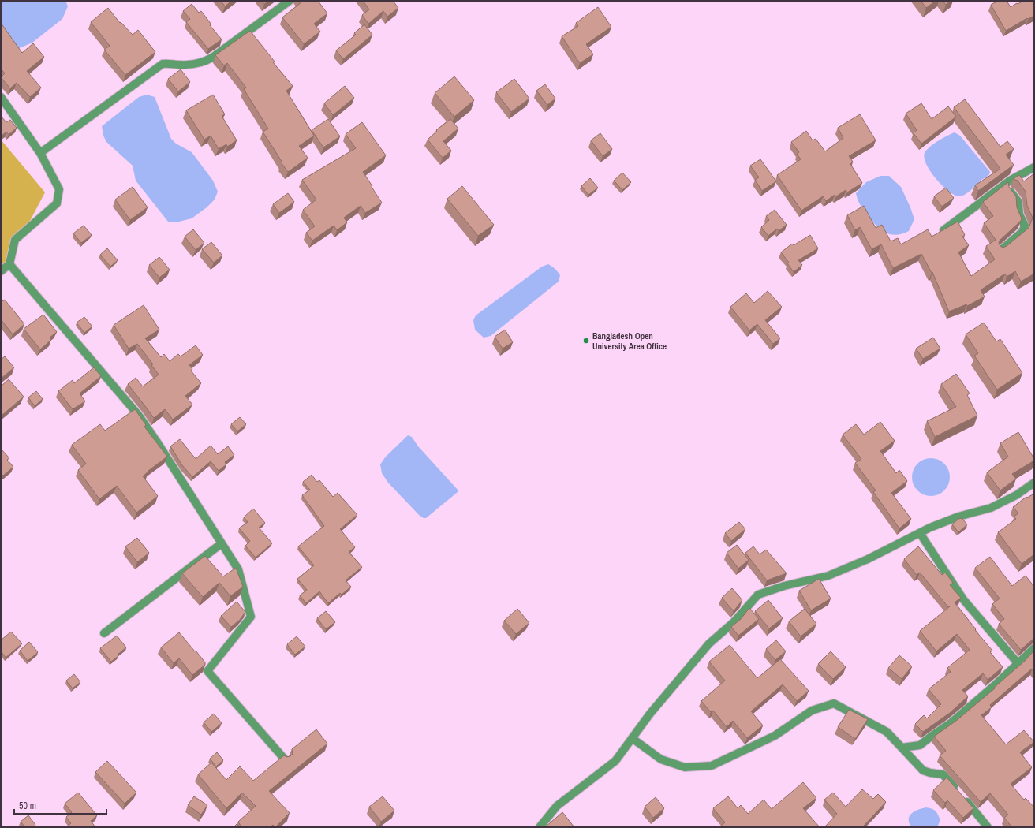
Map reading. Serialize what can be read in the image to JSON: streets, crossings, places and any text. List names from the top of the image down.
{
  "places": ["Bangladesh Open University Area Office"],
  "scale_bar": "50 m"
}
